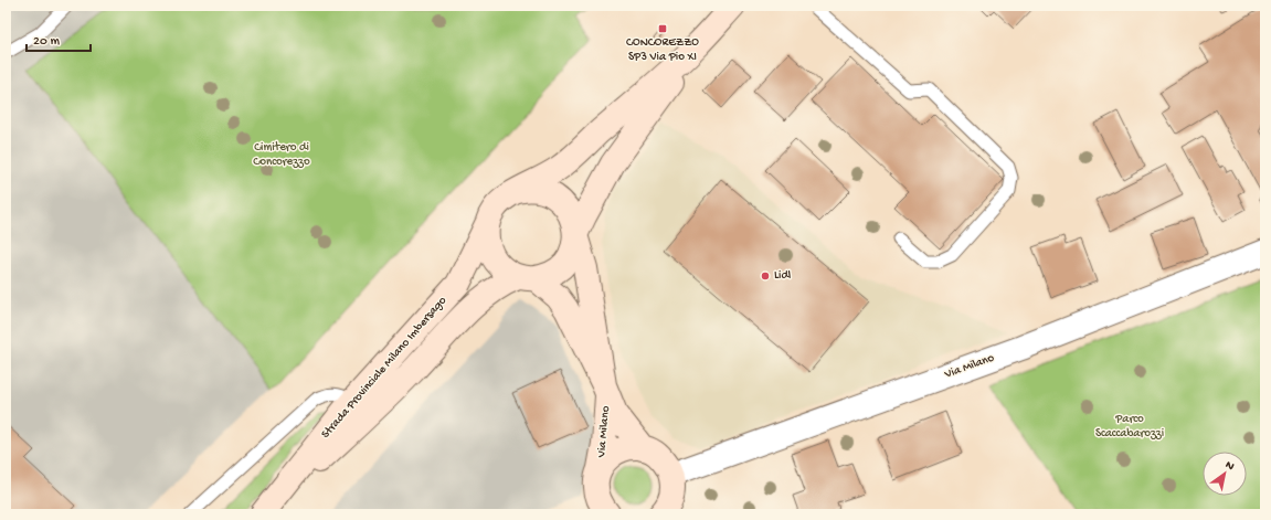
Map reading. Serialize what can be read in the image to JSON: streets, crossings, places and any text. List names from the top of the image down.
{
  "streets": {
    "main road": ["Via Milano", "Strada Provinciale Milano Imbersago"]
  },
  "parks": ["Cimitero di Concorezzo", "Parco Scaccabarozzi"],
  "places": {
    "transit": ["CONCOREZZO SP3 Via Pio XI"],
    "other": ["Lidl"]
  },
  "scale_bar": "20 m",
  "north": "top right"
}
